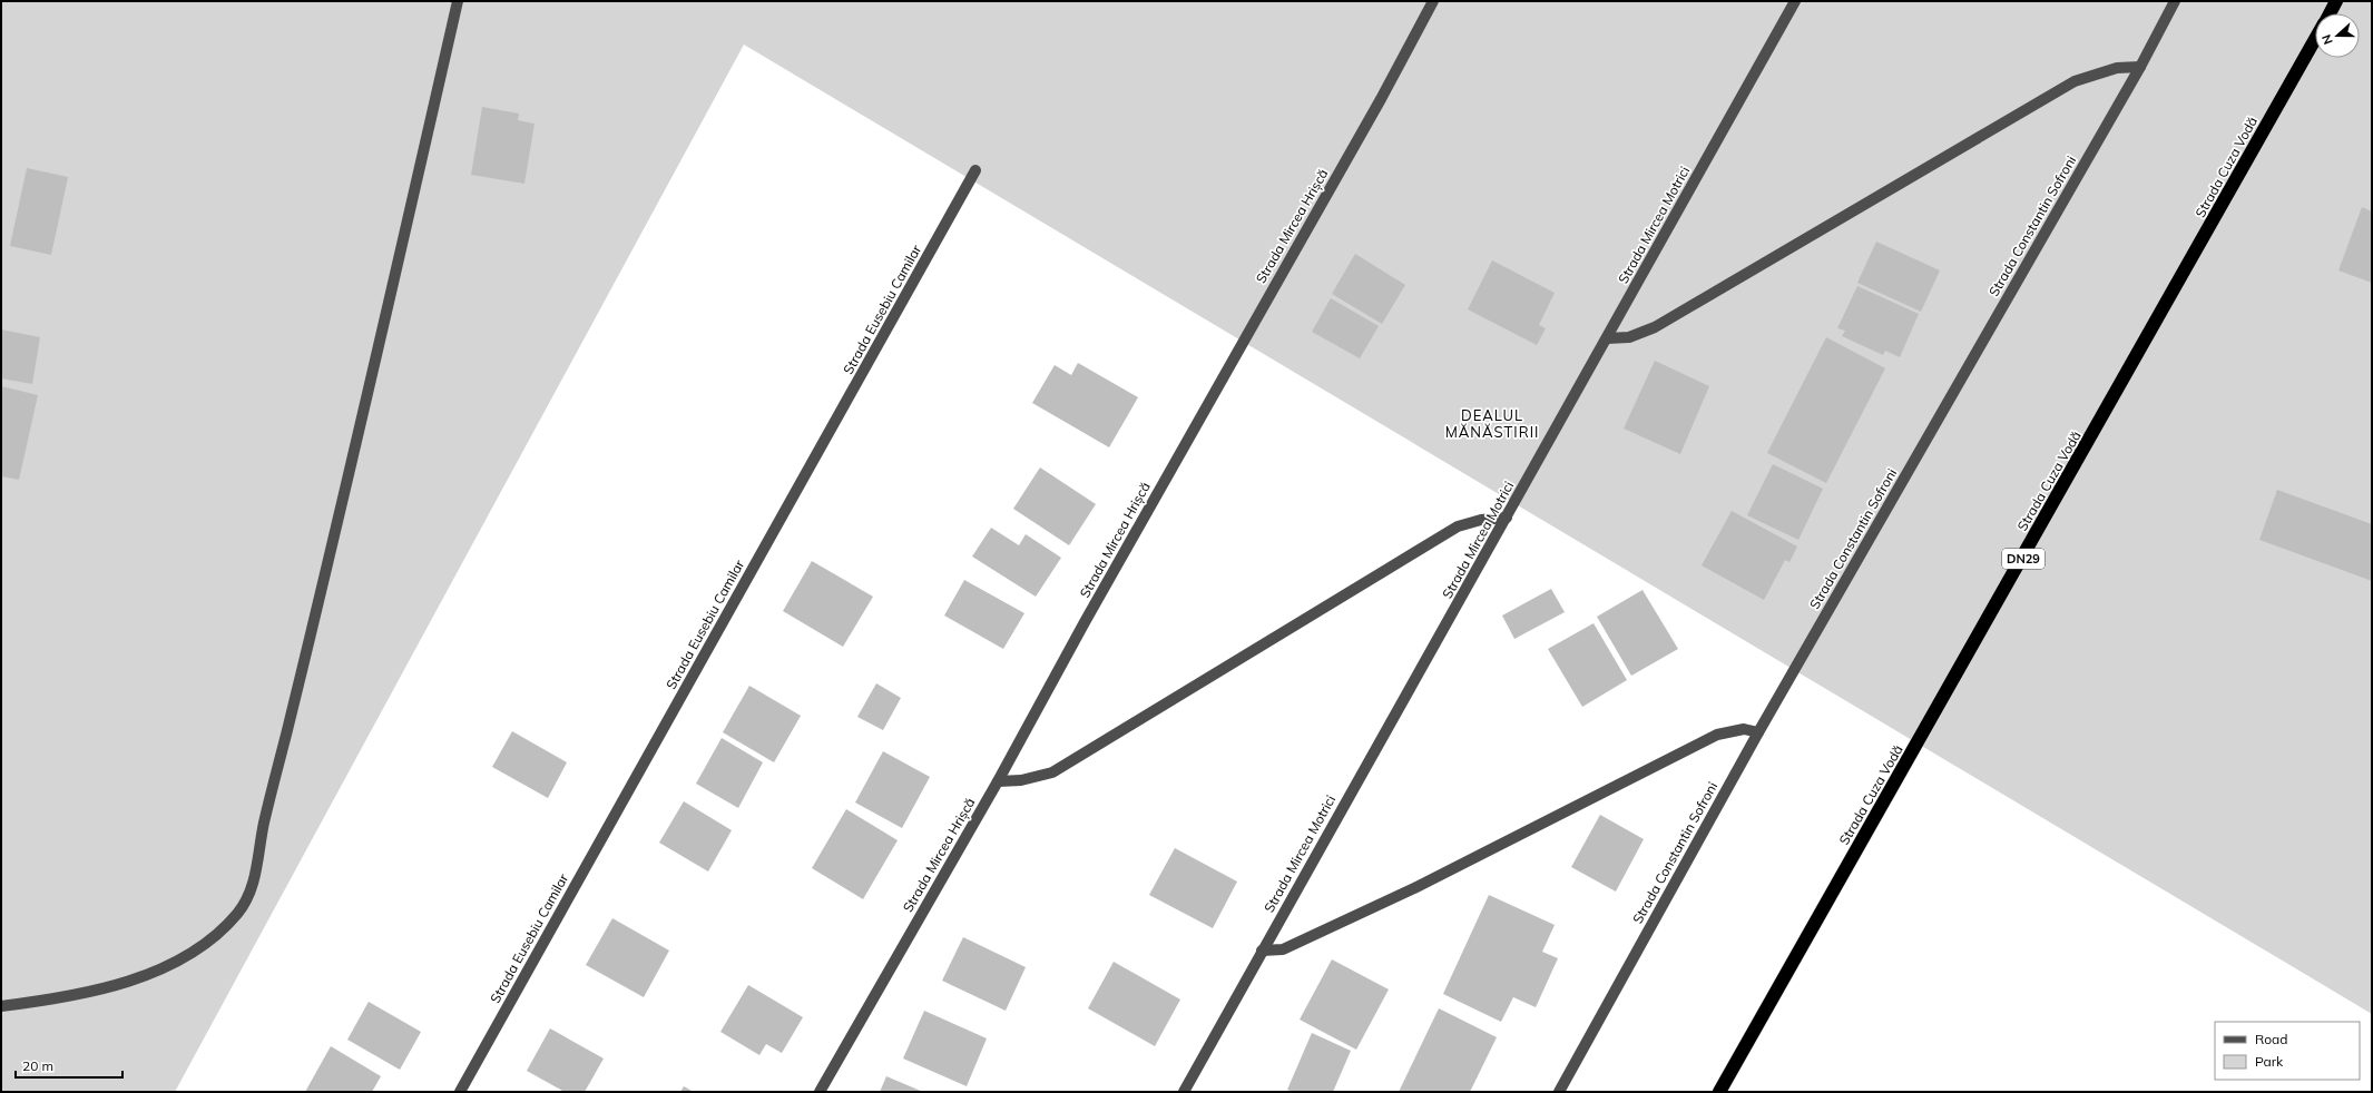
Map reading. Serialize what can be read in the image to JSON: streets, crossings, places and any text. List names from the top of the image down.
{
  "streets": {
    "highway": ["Strada Cuza Vodă", "DN29"],
    "street": [
      "Strada Mircea Motrici",
      "Strada Mircea Hrișcă",
      "Strada Constantin Sofroni",
      "Strada Eusebiu Camilar"
    ]
  },
  "districts": ["DEALUL MĂNĂSTIRII"],
  "legend": ["Road", "Park"],
  "scale_bar": "20 m",
  "north": "left"
}
